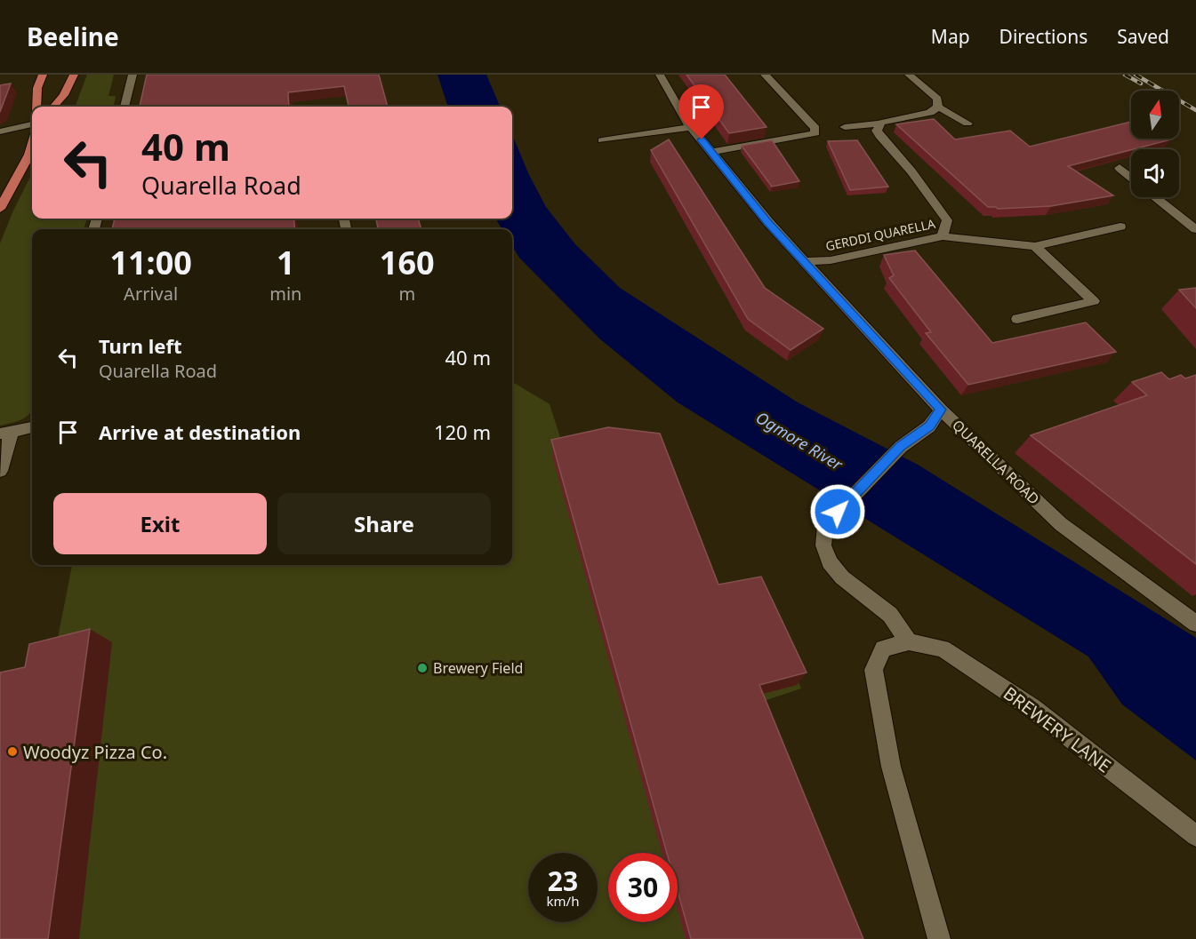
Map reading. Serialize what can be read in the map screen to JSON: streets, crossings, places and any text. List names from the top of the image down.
{
  "streets": {
    "street": ["GERDDI QUARELLA", "QUARELLA ROAD", "BREWERY LANE"]
  },
  "crossings": [
    ["GERDDI QUARELLA", "QUARELLA ROAD"]
  ],
  "water": ["Ogmore River"],
  "places": ["Brewery Field", "Woodyz Pizza Co."],
  "north": "top",
  "page": {
    "header": "Beeline",
    "nav": ["Map", "Directions", "Saved"],
    "turn": ["40 m", "Quarella Road"],
    "eta": [
      "11:00",
      "Arrival",
      "1",
      "min",
      "160",
      "m"
    ],
    "list": [
      {
        "name": "Turn left",
        "note": "Quarella Road",
        "value": "40 m"
      },
      {
        "name": "Arrive at destination",
        "value": "120 m"
      }
    ],
    "buttons": ["Exit", "Share"],
    "speed": "23 km/h",
    "limit": "30"
  }
}
